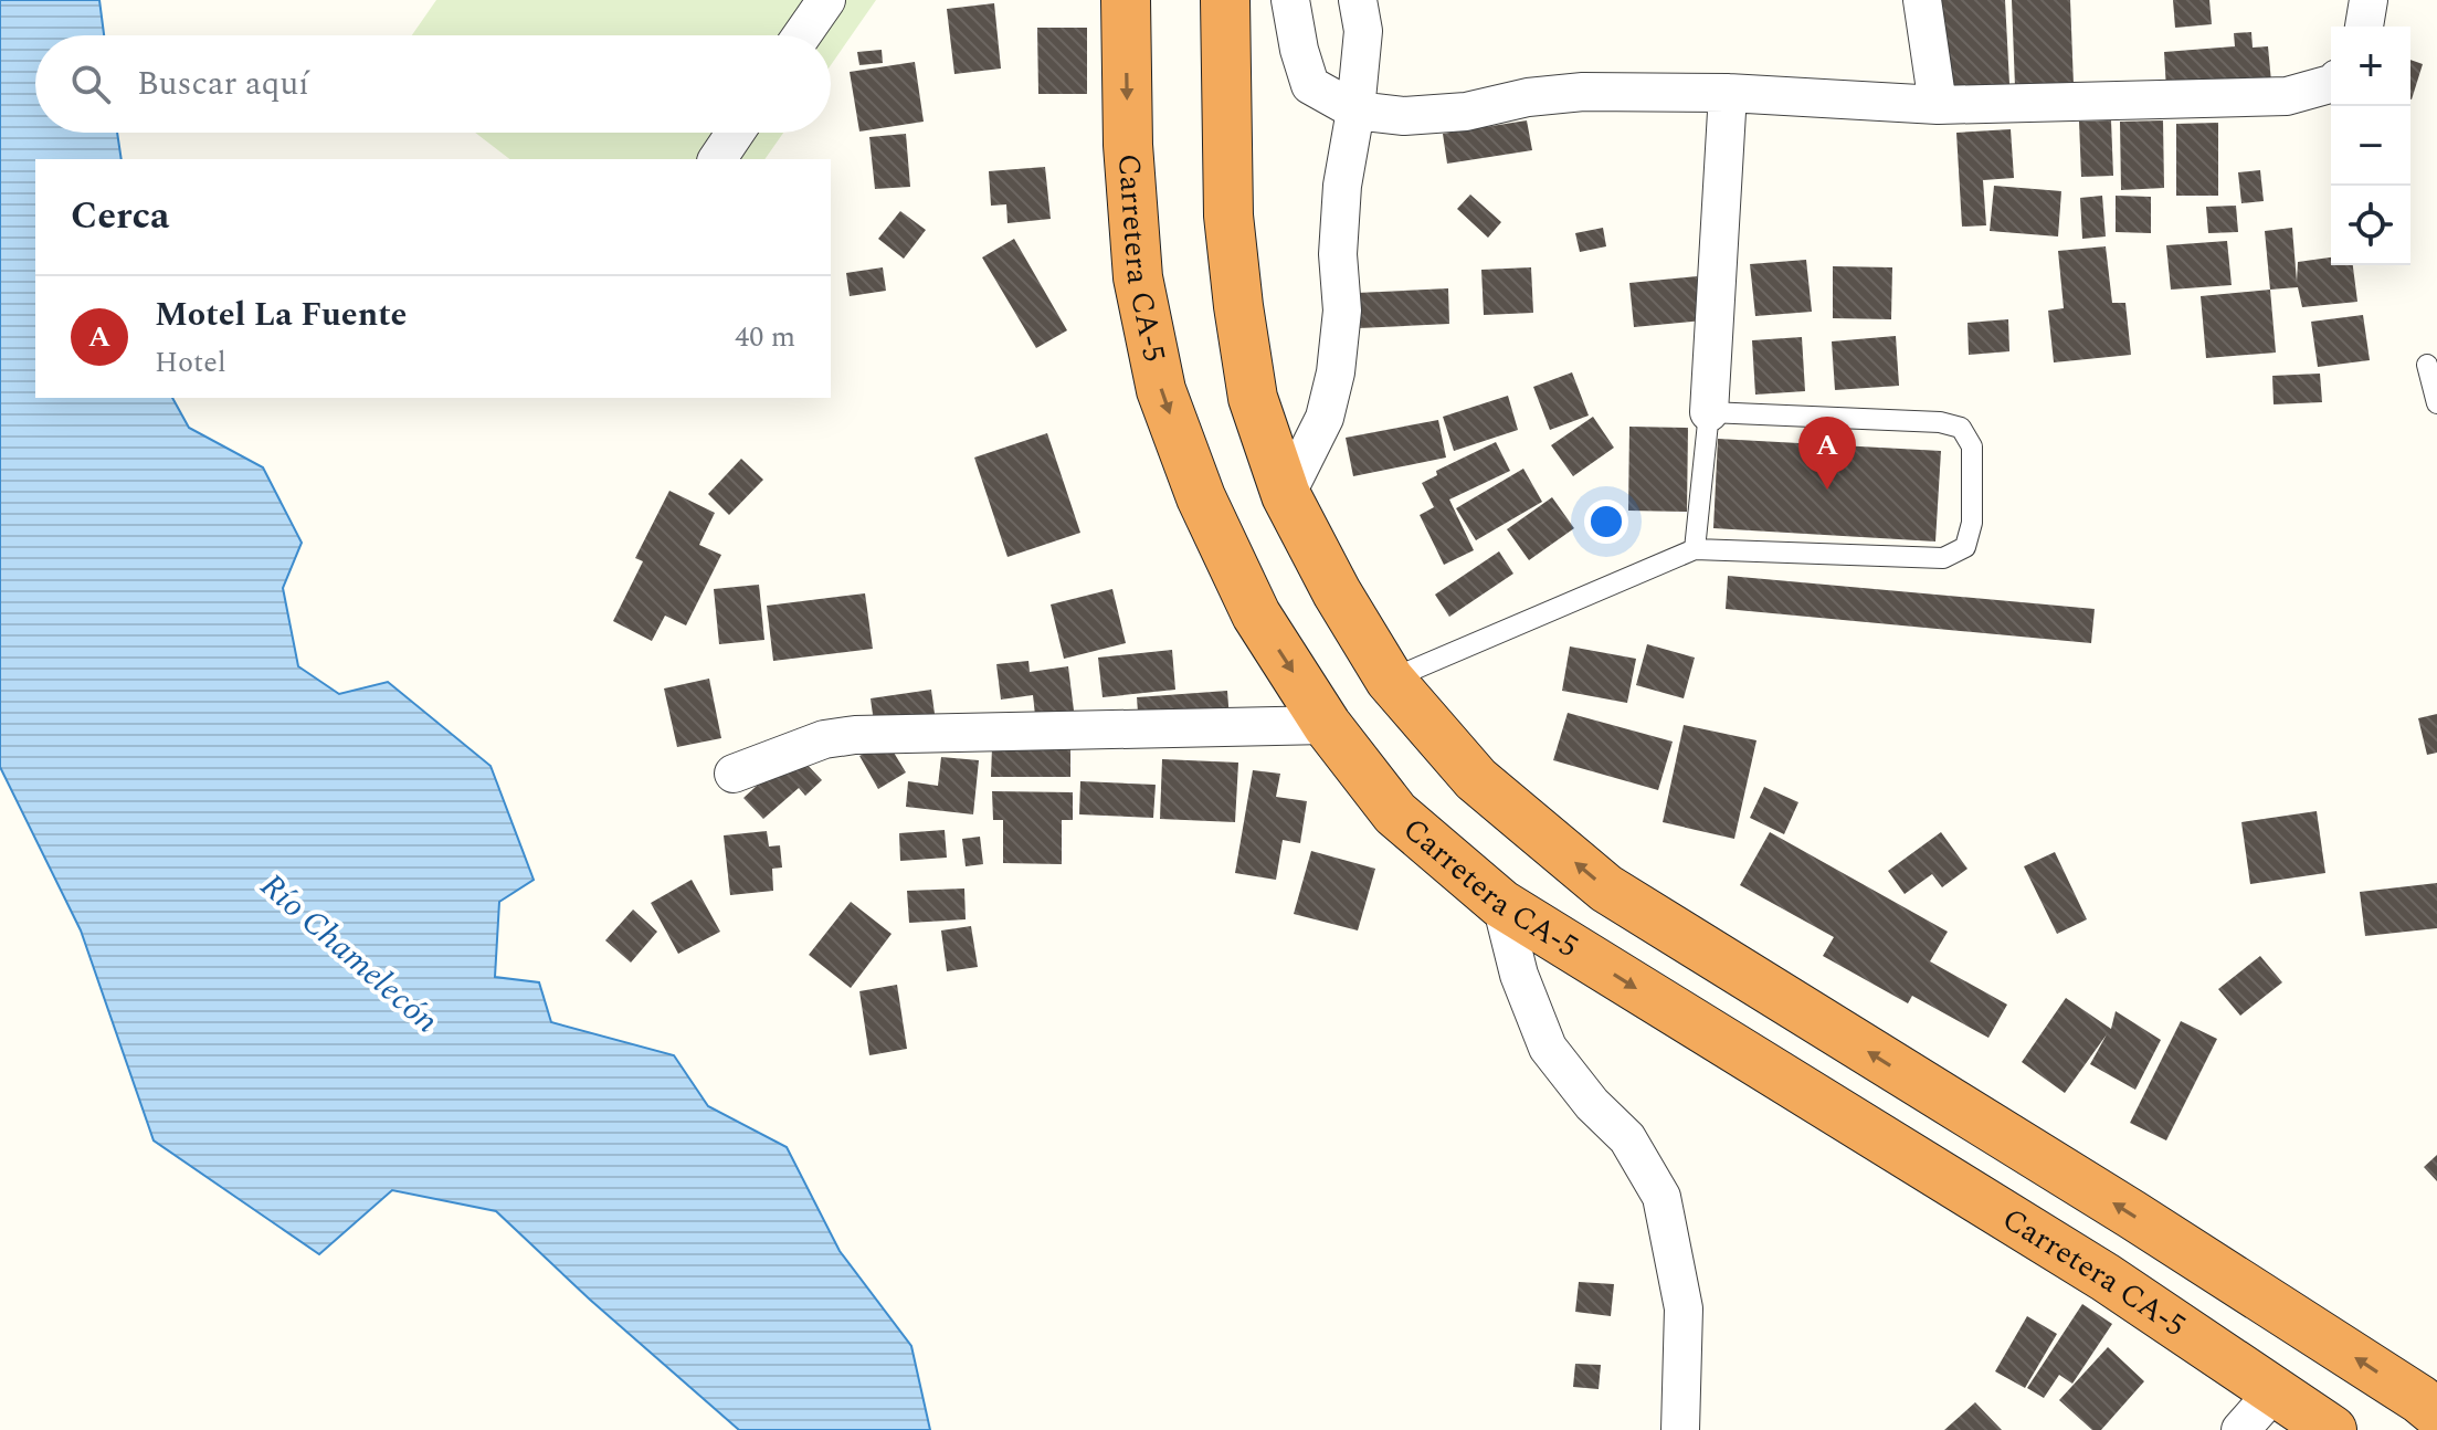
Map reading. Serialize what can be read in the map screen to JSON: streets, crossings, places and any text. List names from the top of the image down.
{
  "streets": {
    "highway": ["Carretera CA-5"]
  },
  "water": ["Río Chamelecón"],
  "page": {
    "map_buttons": ["+", "−"],
    "search": "Buscar aquí",
    "heading": "Cerca",
    "list": [
      {
        "mark": "A",
        "name": "Motel La Fuente",
        "note": "Hotel",
        "value": "40 m"
      }
    ],
    "pins": "A"
  }
}
